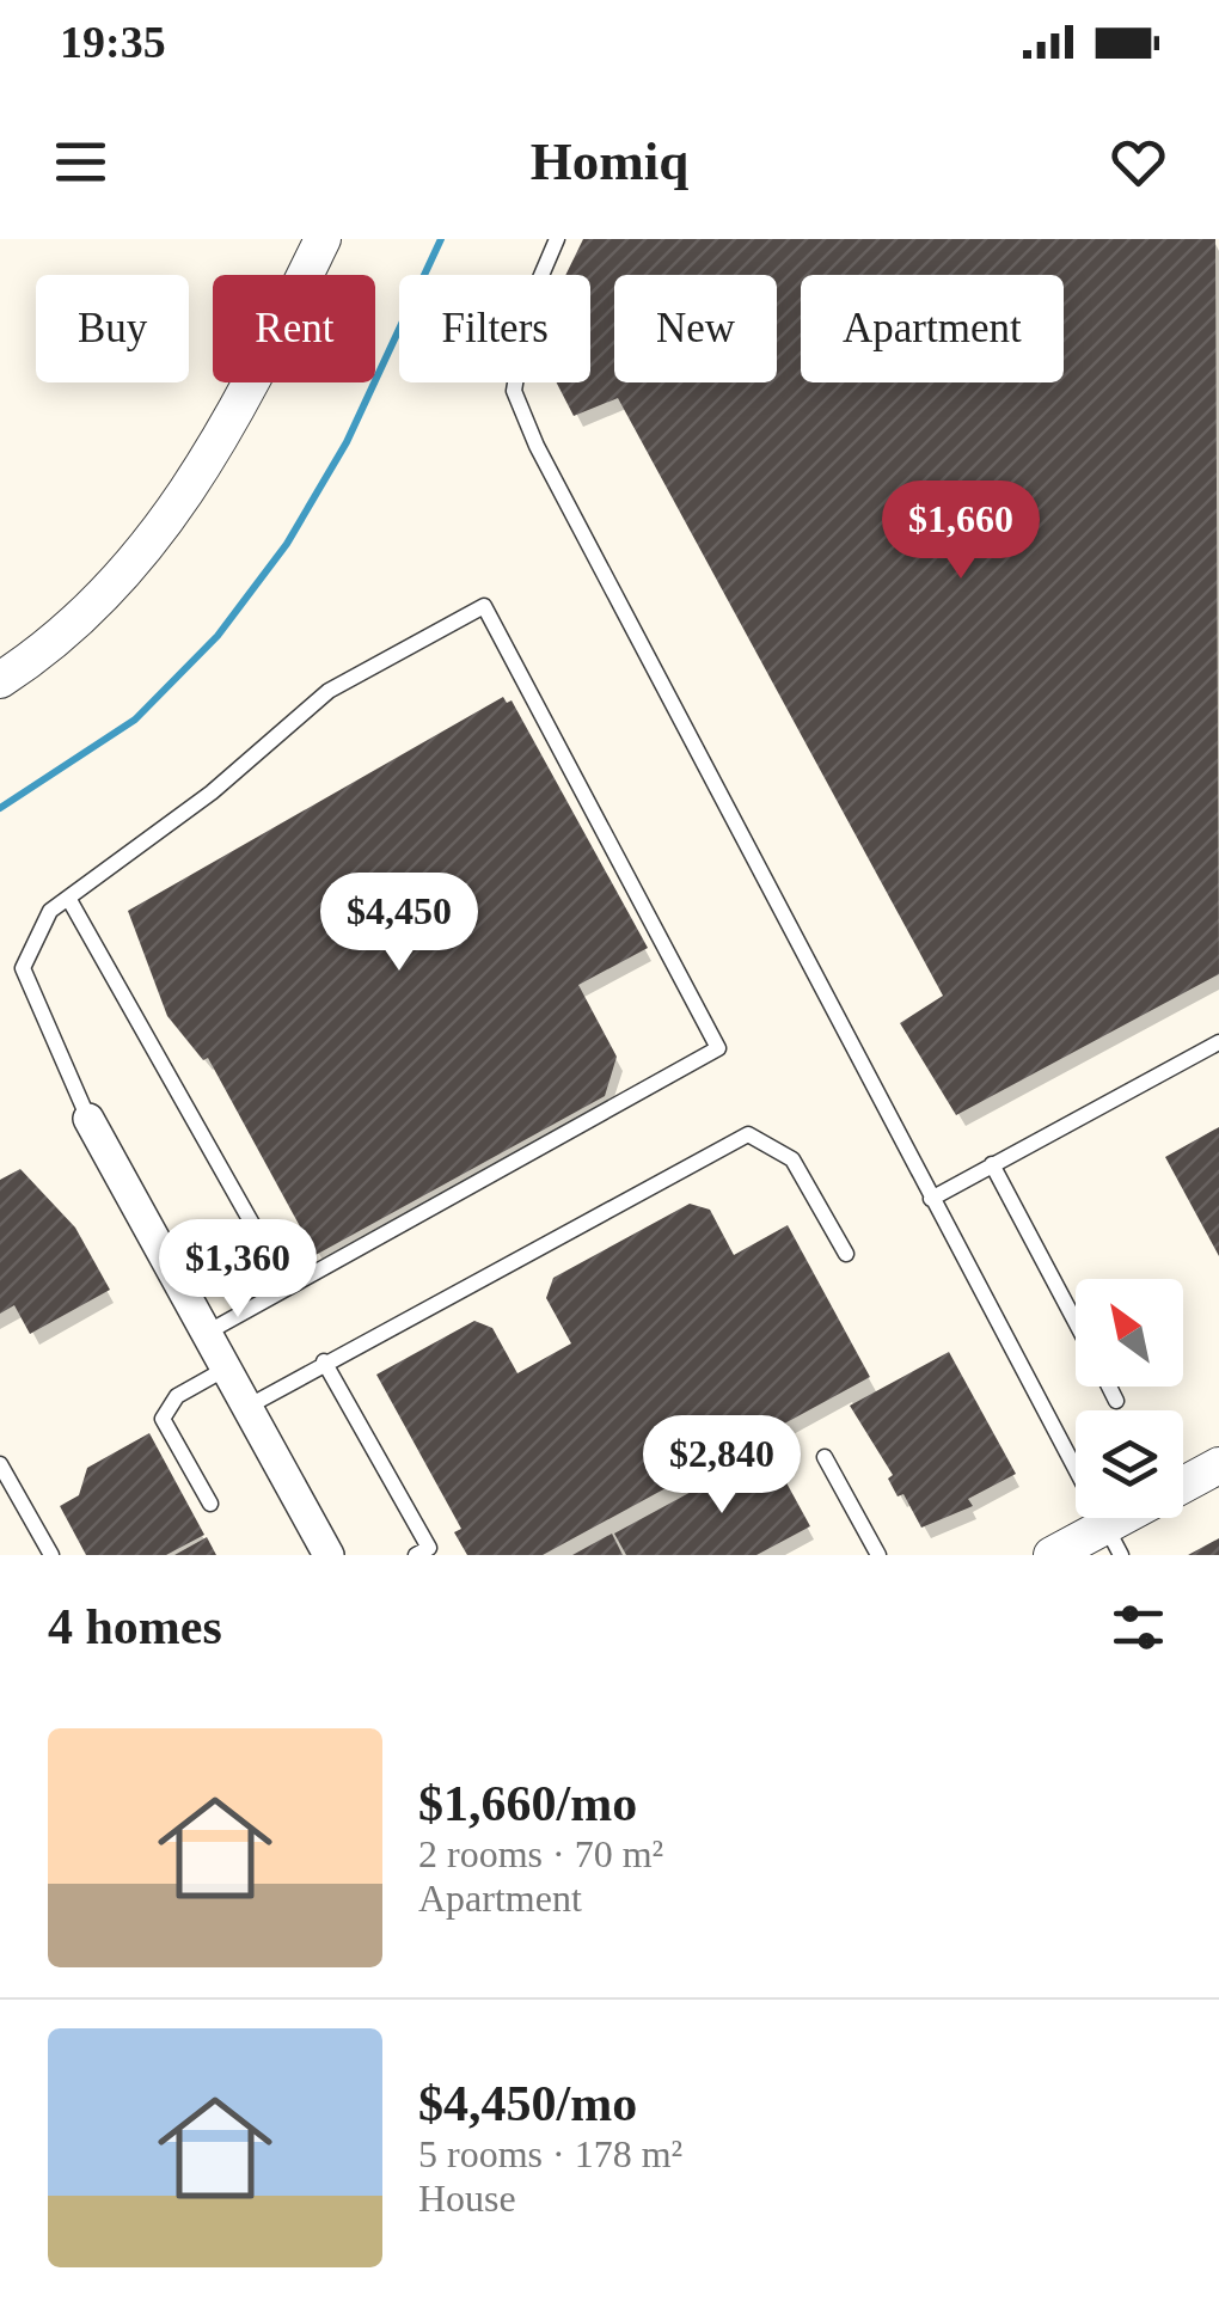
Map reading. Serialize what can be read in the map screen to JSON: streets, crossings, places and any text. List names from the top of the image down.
{
  "north": "top left",
  "page": {
    "status": "19:35",
    "header": "Homiq",
    "chip": [
      "Buy",
      "Rent",
      "Filters",
      "New",
      "Apartment"
    ],
    "price": [
      "$1,660",
      "$4,450",
      "$1,360",
      "$2,840"
    ],
    "heading": "4 homes",
    "list": [
      {
        "name": "$1,660/mo",
        "note": "2 rooms · 70 m² · Apartment"
      },
      {
        "name": "$4,450/mo",
        "note": "5 rooms · 178 m² · House"
      }
    ]
  }
}
